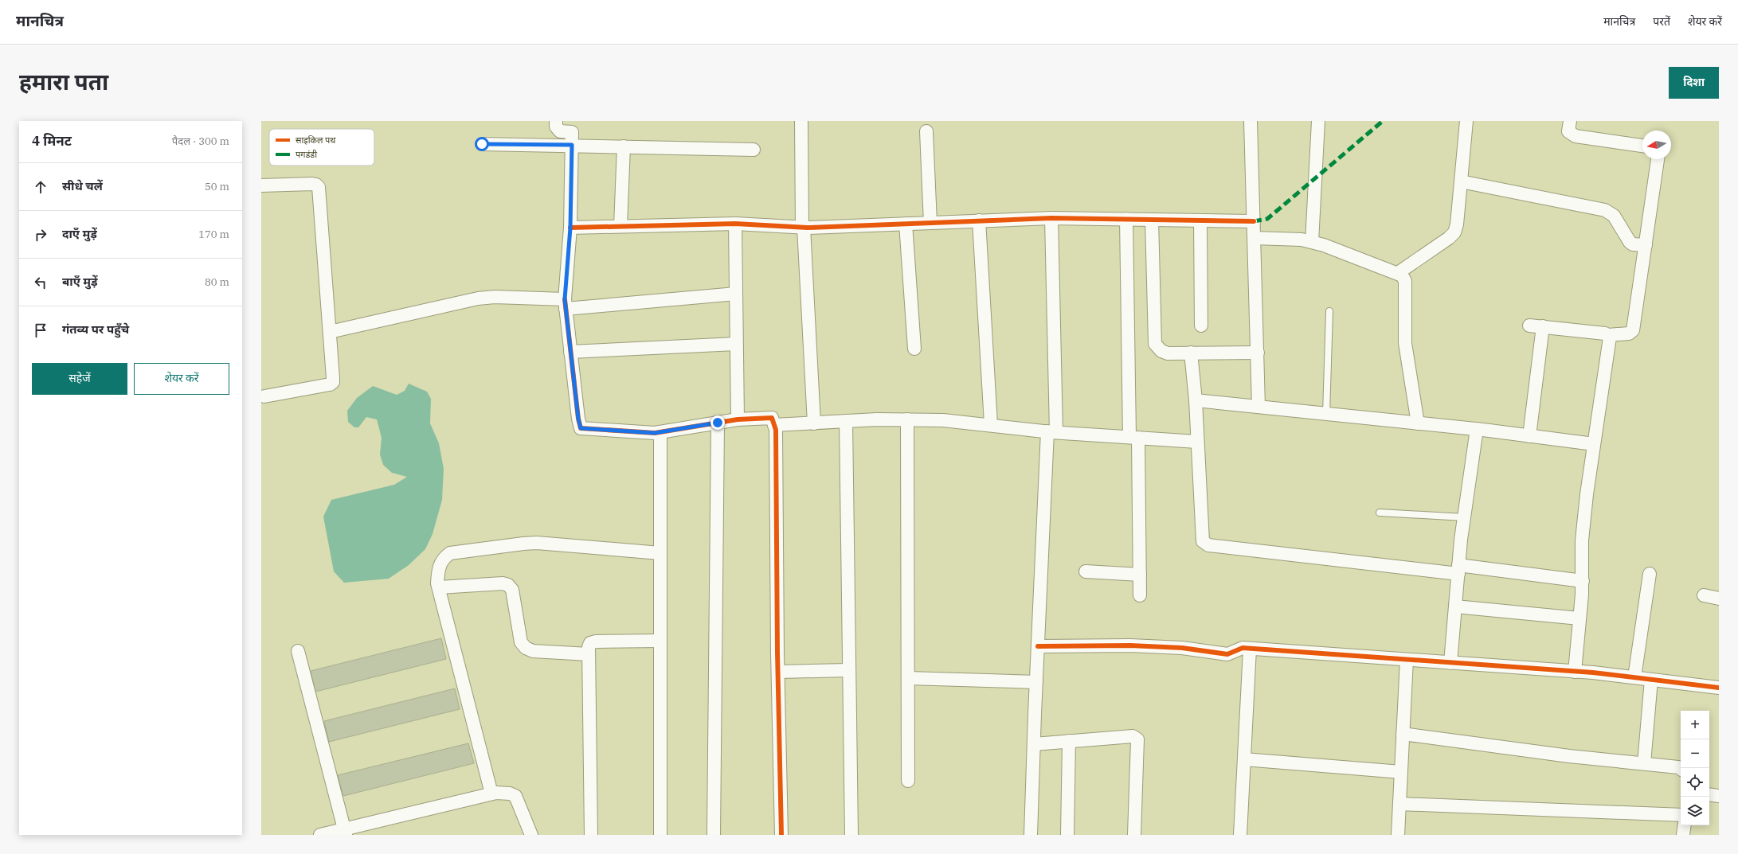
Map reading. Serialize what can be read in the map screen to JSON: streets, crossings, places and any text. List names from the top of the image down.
{
  "legend": ["साइकिल पथ", "पगडंडी"],
  "north": "left",
  "page": {
    "header": "मानचित्र",
    "nav": ["मानचित्र", "परतें", "शेयर करें"],
    "title": "हमारा पता",
    "buttons": [
      "दिशा",
      ["सहेजें", "शेयर करें"]
    ],
    "heading": ["4 मिनट", "पैदल · 300 m"],
    "list": [
      ["सीधे चलें", "50 m"],
      ["दाएँ मुड़ें", "170 m"],
      ["बाएँ मुड़ें", "80 m"],
      "गंतव्य पर पहुँचे"
    ],
    "map_buttons": ["+", "−"]
  }
}
